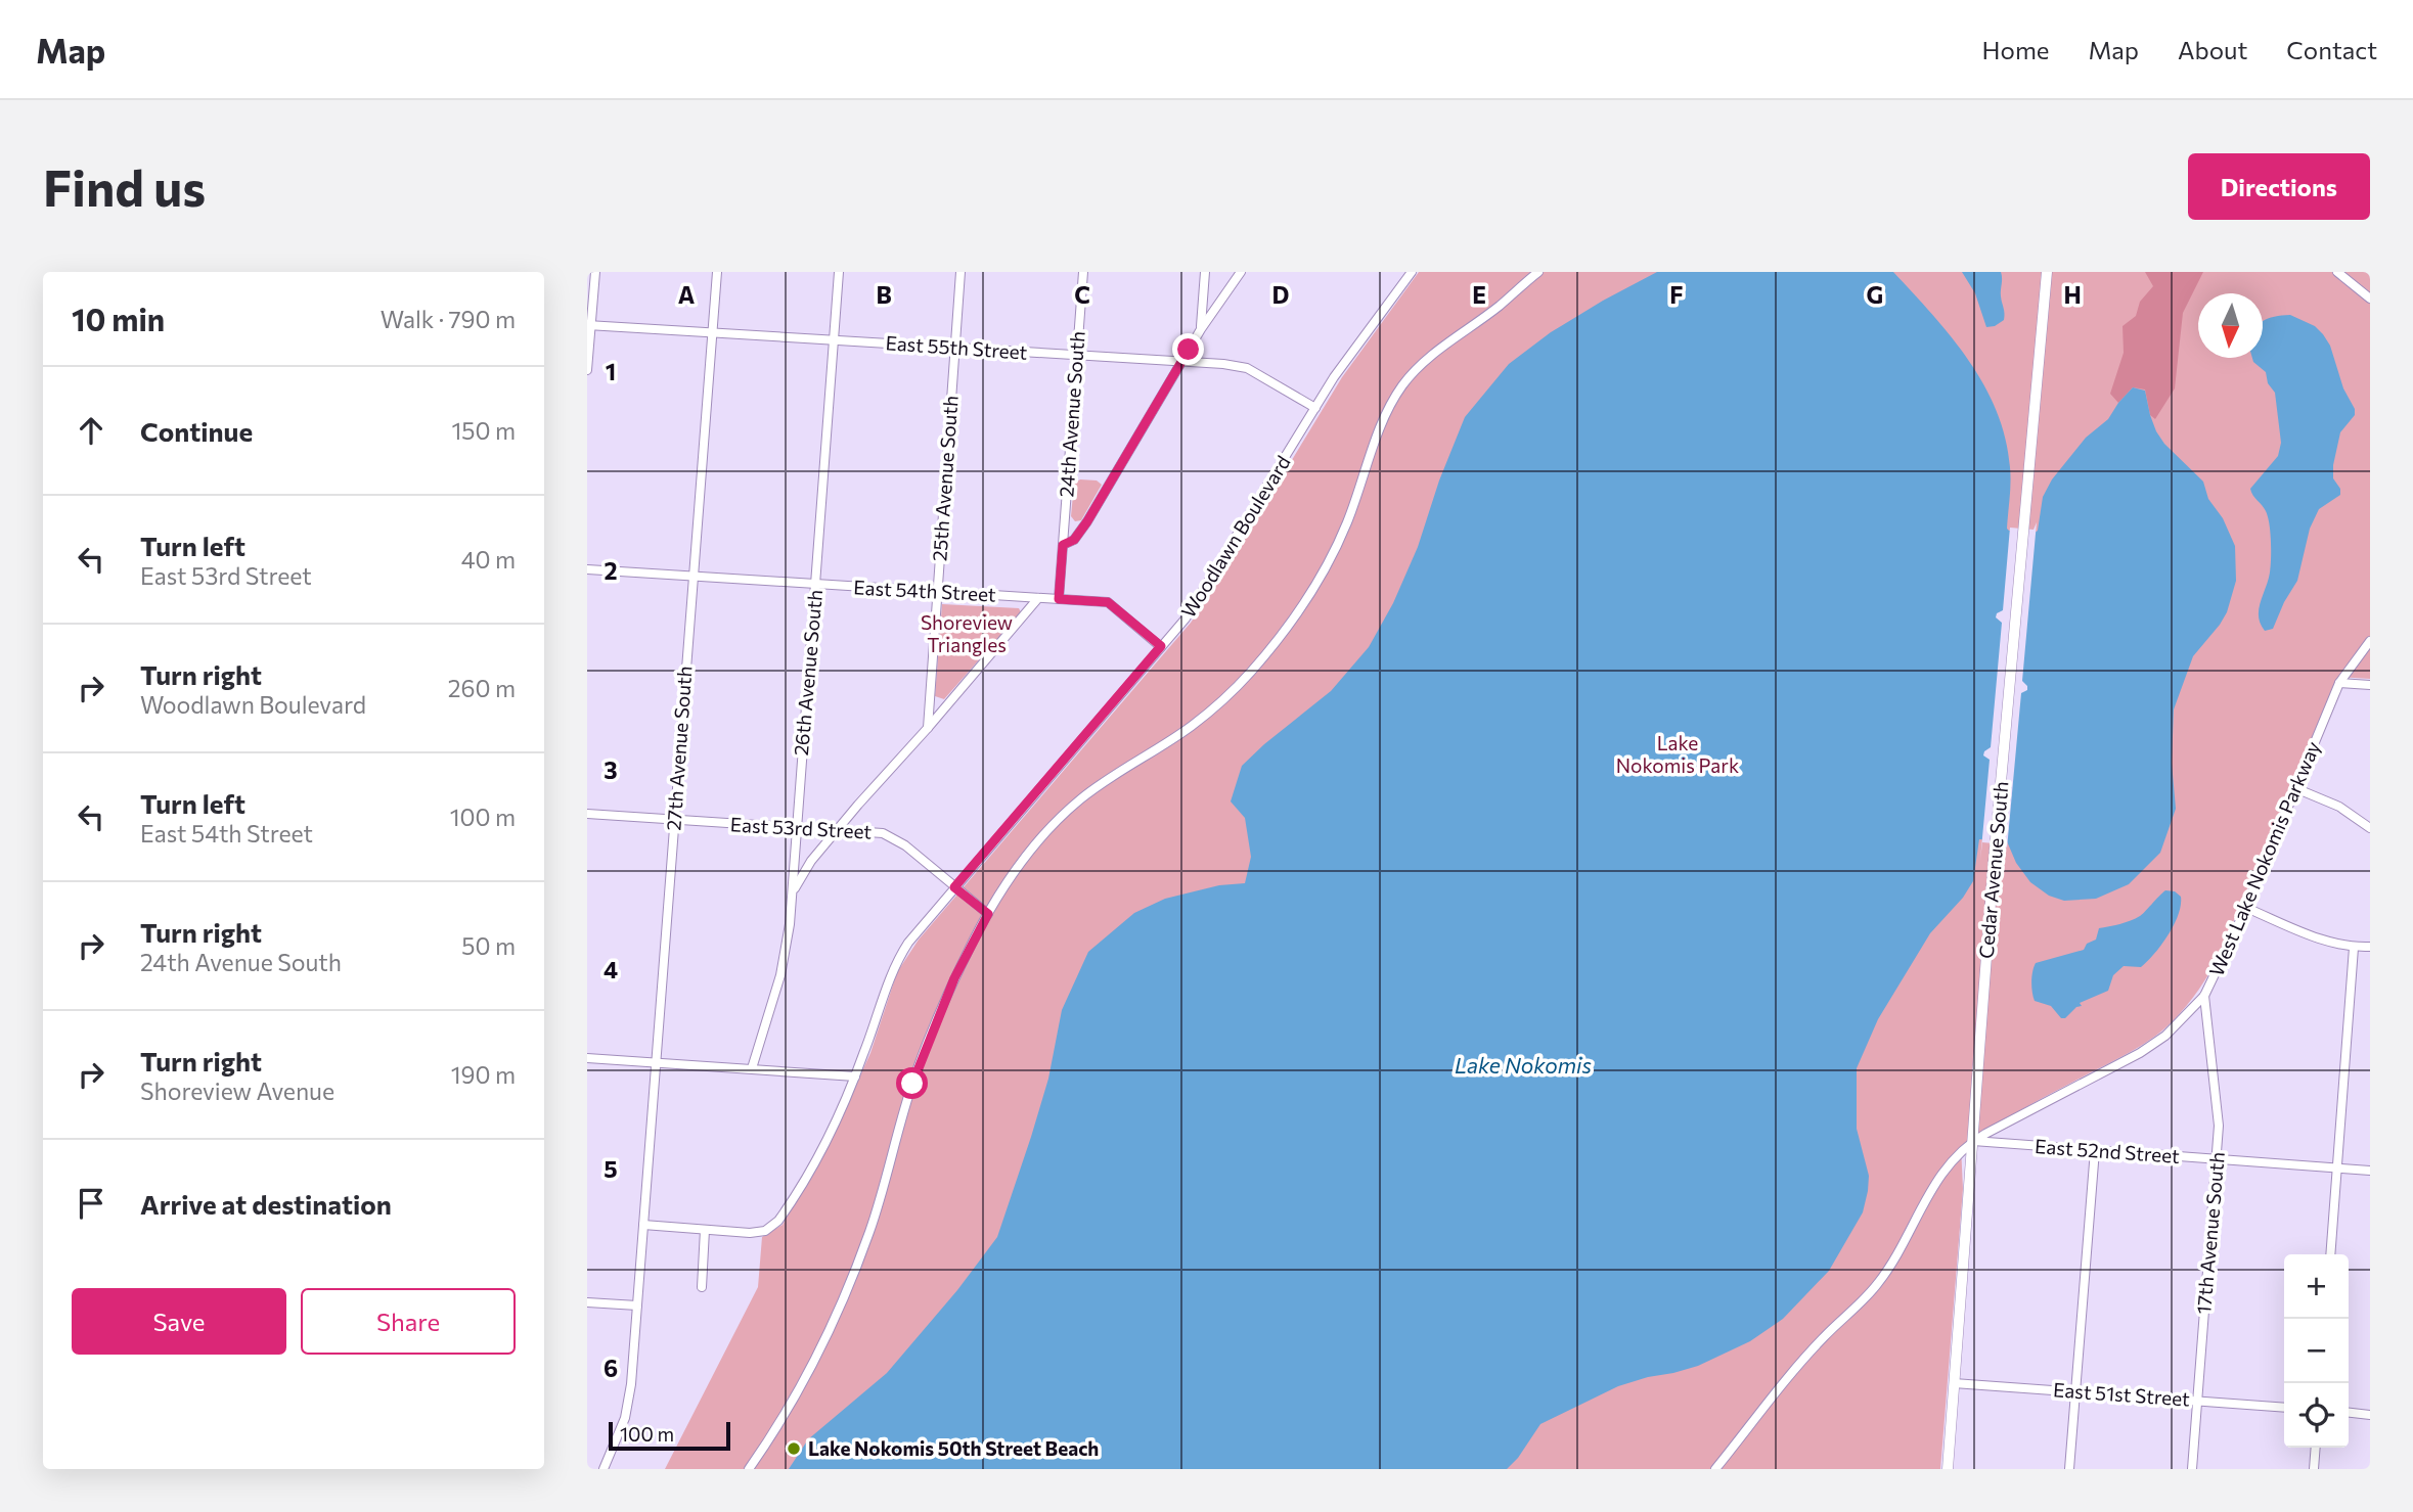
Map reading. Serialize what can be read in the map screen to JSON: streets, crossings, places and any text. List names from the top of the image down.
{
  "streets": {
    "main road": ["Cedar Avenue South"],
    "street": [
      "East 55th Street",
      "24th Avenue South",
      "25th Avenue South",
      "Woodlawn Boulevard",
      "East 54th Street",
      "26th Avenue South",
      "27th Avenue South",
      "East 53rd Street",
      "West Lake Nokomis Parkway",
      "East 52nd Street",
      "17th Avenue South",
      "East 51st Street"
    ]
  },
  "crossings": [
    ["East 55th Street", "24th Avenue South"],
    ["East 55th Street", "25th Avenue South"],
    ["East 55th Street", "Woodlawn Boulevard"],
    ["East 55th Street", "26th Avenue South"],
    ["East 55th Street", "27th Avenue South"],
    ["24th Avenue South", "East 54th Street"],
    ["25th Avenue South", "East 54th Street"],
    ["Woodlawn Boulevard", "East 54th Street"],
    ["Woodlawn Boulevard", "27th Avenue South"],
    ["Woodlawn Boulevard", "East 53rd Street"],
    ["East 54th Street", "26th Avenue South"],
    ["East 54th Street", "27th Avenue South"],
    ["26th Avenue South", "East 53rd Street"],
    ["27th Avenue South", "East 53rd Street"],
    ["West Lake Nokomis Parkway", "Cedar Avenue South"],
    ["West Lake Nokomis Parkway", "East 52nd Street"],
    ["West Lake Nokomis Parkway", "17th Avenue South"],
    ["Cedar Avenue South", "East 52nd Street"],
    ["Cedar Avenue South", "East 51st Street"],
    ["East 52nd Street", "17th Avenue South"],
    ["17th Avenue South", "East 51st Street"]
  ],
  "water": ["Lake Nokomis"],
  "parks": ["Shoreview Triangles", "Lake Nokomis Park"],
  "places": ["Lake Nokomis 50th Street Beach"],
  "scale_bar": "100 m",
  "north": "bottom",
  "page": {
    "header": "Map",
    "nav": [
      "Home",
      "Map",
      "About",
      "Contact"
    ],
    "buttons": [
      "Directions",
      ["Save", "Share"]
    ],
    "title": "Find us",
    "heading": ["10 min", "Walk · 790 m"],
    "list": [
      ["Continue", "150 m"],
      ["Turn left", "East 53rd Street", "40 m"],
      ["Turn right", "Woodlawn Boulevard", "260 m"],
      ["Turn left", "East 54th Street", "100 m"],
      ["Turn right", "24th Avenue South", "50 m"],
      ["Turn right", "Shoreview Avenue", "190 m"],
      "Arrive at destination"
    ],
    "map_buttons": ["+", "−"],
    "scale": "100 m"
  },
  "grid": {
    "columns": [
      "A",
      "B",
      "C",
      "D",
      "E",
      "F",
      "G",
      "H"
    ],
    "rows": [
      "1",
      "2",
      "3",
      "4",
      "5",
      "6"
    ]
  }
}
